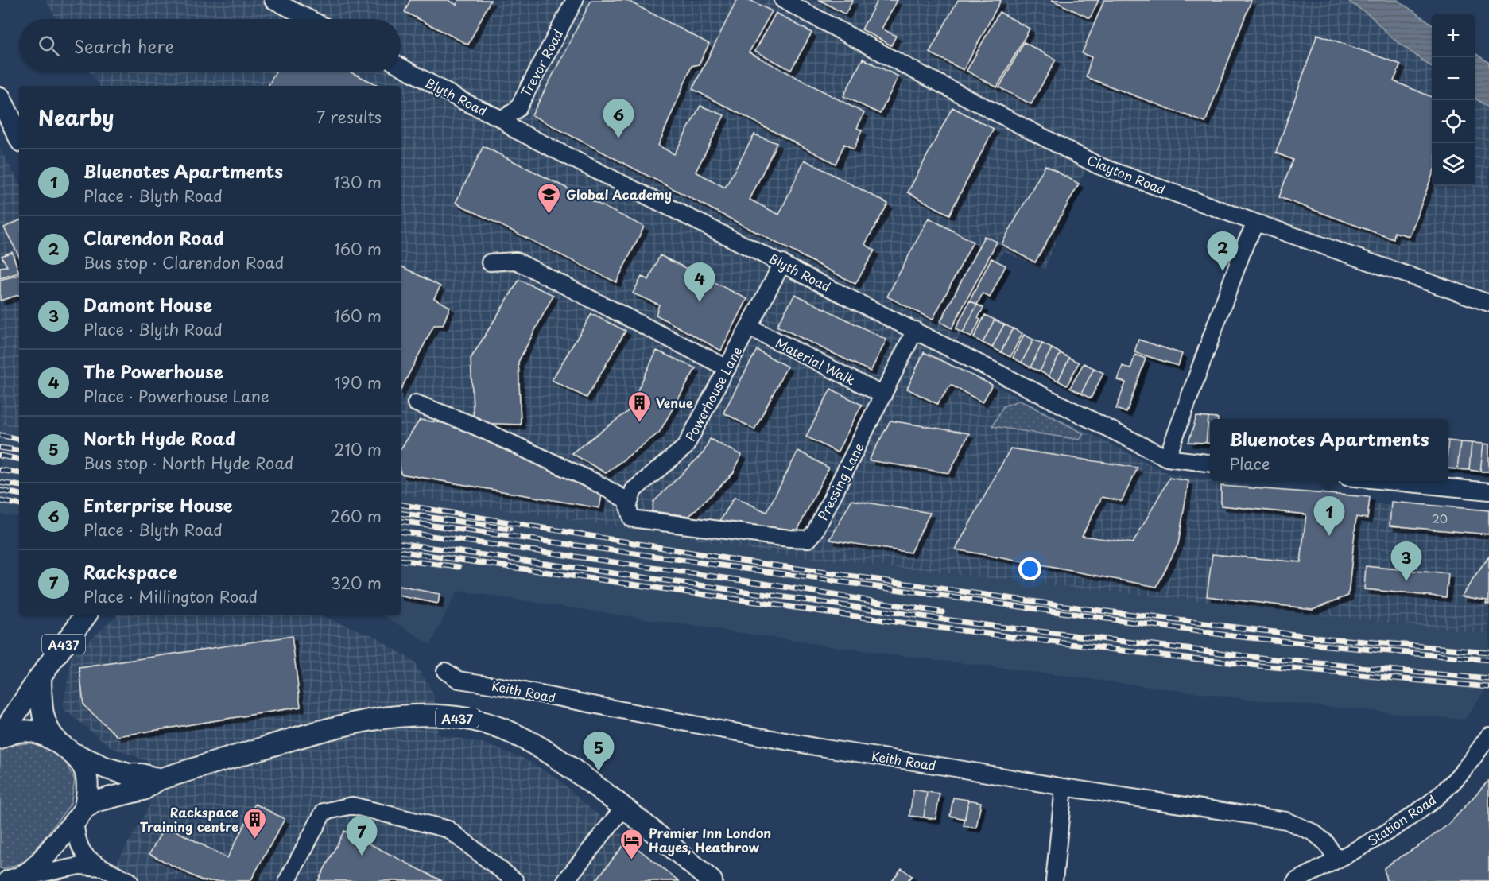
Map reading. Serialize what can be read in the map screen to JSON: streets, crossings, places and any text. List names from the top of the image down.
{
  "streets": {
    "main road": ["A437"],
    "street": [
      "Trevor Road",
      "Blyth Road",
      "Clayton Road",
      "Material Walk",
      "Powerhouse Lane",
      "Pressing Lane",
      "Keith Road",
      "Station Road"
    ]
  },
  "crossings": [
    ["Trevor Road", "Blyth Road"],
    ["Blyth Road", "Powerhouse Lane"],
    ["Blyth Road", "Pressing Lane"],
    ["Material Walk", "Powerhouse Lane"],
    ["Material Walk", "Pressing Lane"],
    ["Powerhouse Lane", "Pressing Lane"],
    ["Keith Road", "Station Road"]
  ],
  "places": {
    "school or university": ["Global Academy"],
    "building": ["Venue", "Rackspace Training centre"],
    "hotel": ["Premier Inn London Hayes, Heathrow"]
  },
  "house_numbers": ["20"],
  "page": {
    "map_buttons": ["+", "−"],
    "search": "Search here",
    "heading": ["Nearby", "7 results"],
    "pins": [
      "6",
      "2",
      "4",
      "1",
      "3",
      "5",
      "7"
    ],
    "list": [
      {
        "mark": "1",
        "name": "Bluenotes Apartments",
        "note": "Place · Blyth Road",
        "value": "130 m"
      },
      {
        "mark": "2",
        "name": "Clarendon Road",
        "note": "Bus stop · Clarendon Road",
        "value": "160 m"
      },
      {
        "mark": "3",
        "name": "Damont House",
        "note": "Place · Blyth Road",
        "value": "160 m"
      },
      {
        "mark": "4",
        "name": "The Powerhouse",
        "note": "Place · Powerhouse Lane",
        "value": "190 m"
      },
      {
        "mark": "5",
        "name": "North Hyde Road",
        "note": "Bus stop · North Hyde Road",
        "value": "210 m"
      },
      {
        "mark": "6",
        "name": "Enterprise House",
        "note": "Place · Blyth Road",
        "value": "260 m"
      },
      {
        "mark": "7",
        "name": "Rackspace",
        "note": "Place · Millington Road",
        "value": "320 m"
      }
    ],
    "popup": ["Bluenotes Apartments", "Place"]
  }
}
